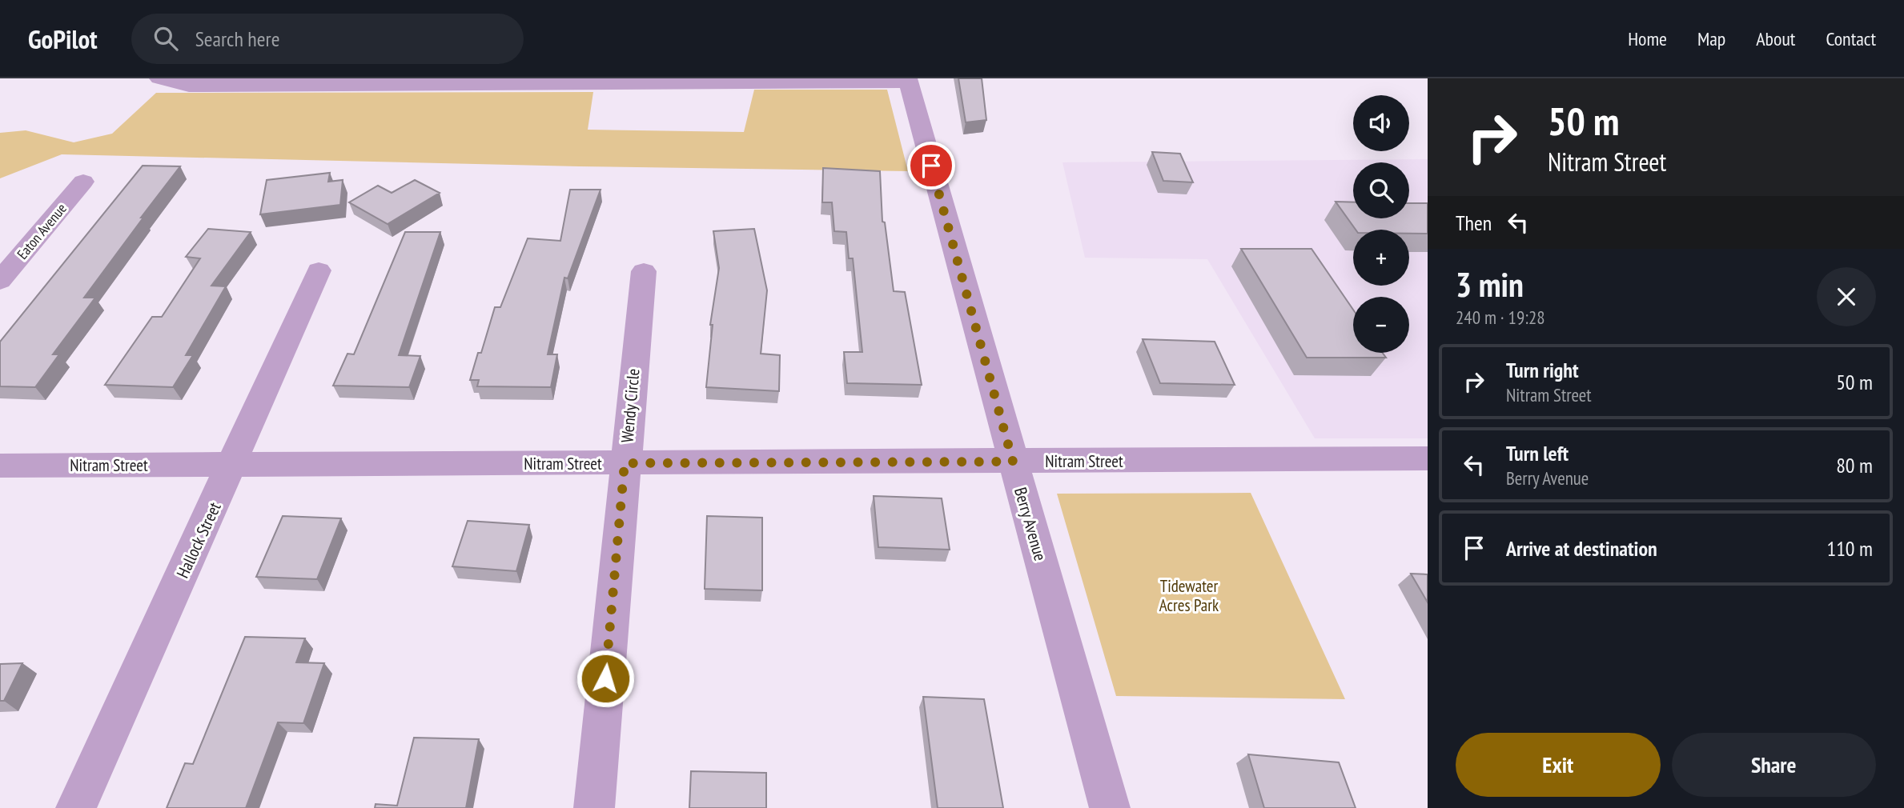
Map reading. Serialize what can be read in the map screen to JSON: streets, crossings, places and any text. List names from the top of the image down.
{
  "streets": {
    "street": [
      "Eaton Avenue",
      "Wendy Circle",
      "Nitram Street",
      "Berry Avenue",
      "Hallock Street"
    ]
  },
  "crossings": [
    ["Wendy Circle", "Nitram Street"],
    ["Nitram Street", "Berry Avenue"],
    ["Nitram Street", "Hallock Street"]
  ],
  "parks": ["Tidewater Acres Park"],
  "page": {
    "header": "GoPilot",
    "search": "Search here",
    "nav": [
      "Home",
      "Map",
      "About",
      "Contact"
    ],
    "turn": ["50 m", "Nitram Street"],
    "map_buttons": ["+", "−"],
    "then": "Then",
    "heading": ["3 min", "240 m · 19:28"],
    "list": [
      {
        "name": "Turn right",
        "note": "Nitram Street",
        "value": "50 m"
      },
      {
        "name": "Turn left",
        "note": "Berry Avenue",
        "value": "80 m"
      },
      {
        "name": "Arrive at destination",
        "value": "110 m"
      }
    ],
    "buttons": ["Exit", "Share"]
  }
}
